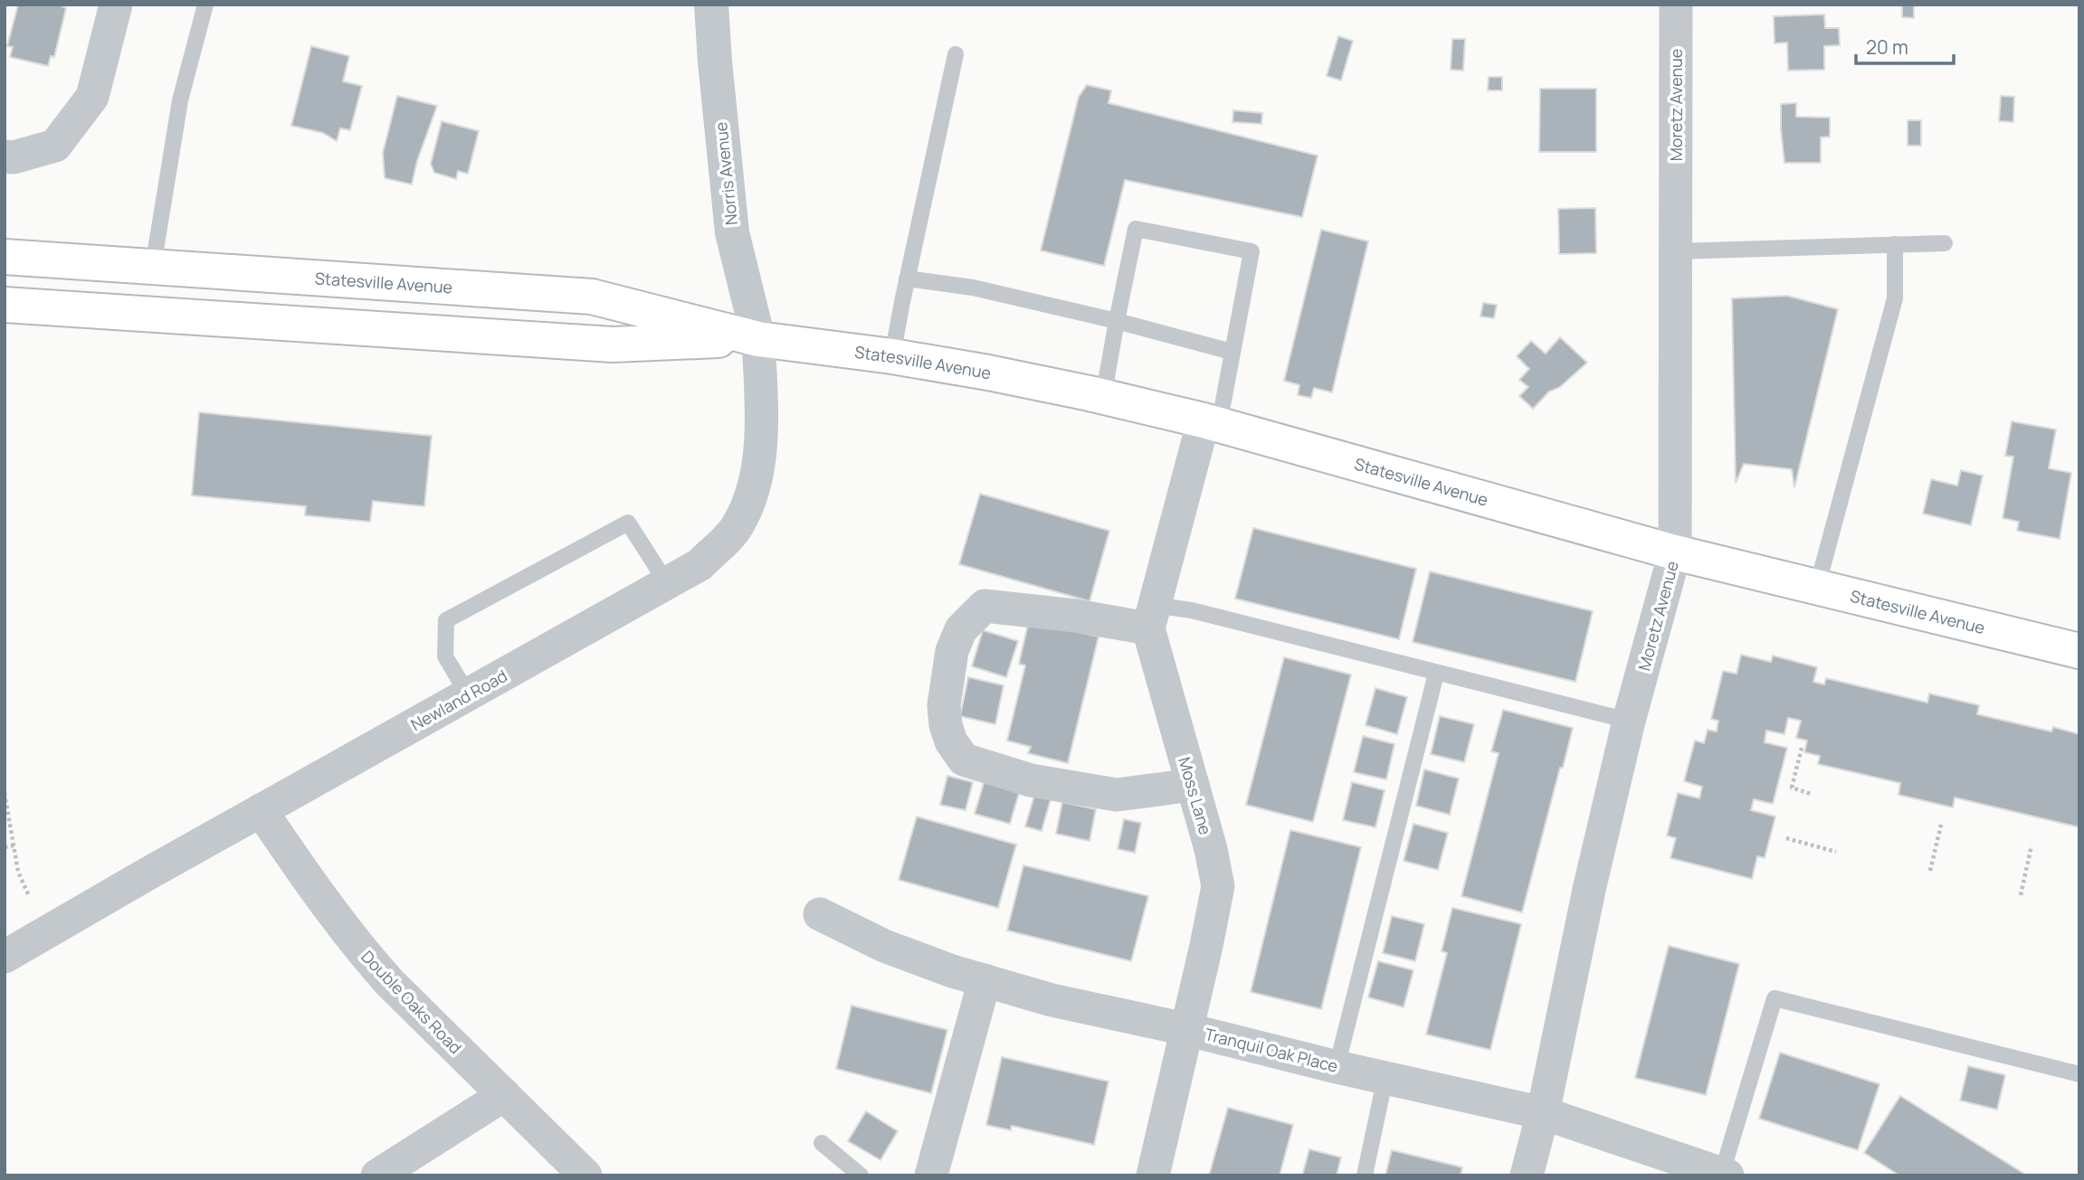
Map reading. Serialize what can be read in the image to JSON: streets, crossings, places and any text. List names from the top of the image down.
{
  "streets": {
    "main road": ["Statesville Avenue"],
    "street": [
      "Moretz Avenue",
      "Norris Avenue",
      "Newland Road",
      "Moss Lane",
      "Double Oaks Road",
      "Tranquil Oak Place"
    ]
  },
  "crossings": [
    ["Moretz Avenue", "Statesville Avenue"],
    ["Moretz Avenue", "Tranquil Oak Place"],
    ["Norris Avenue", "Statesville Avenue"],
    ["Norris Avenue", "Newland Road"],
    ["Statesville Avenue", "Newland Road"],
    ["Newland Road", "Double Oaks Road"],
    ["Moss Lane", "Tranquil Oak Place"]
  ],
  "scale_bar": "20 m"
}
